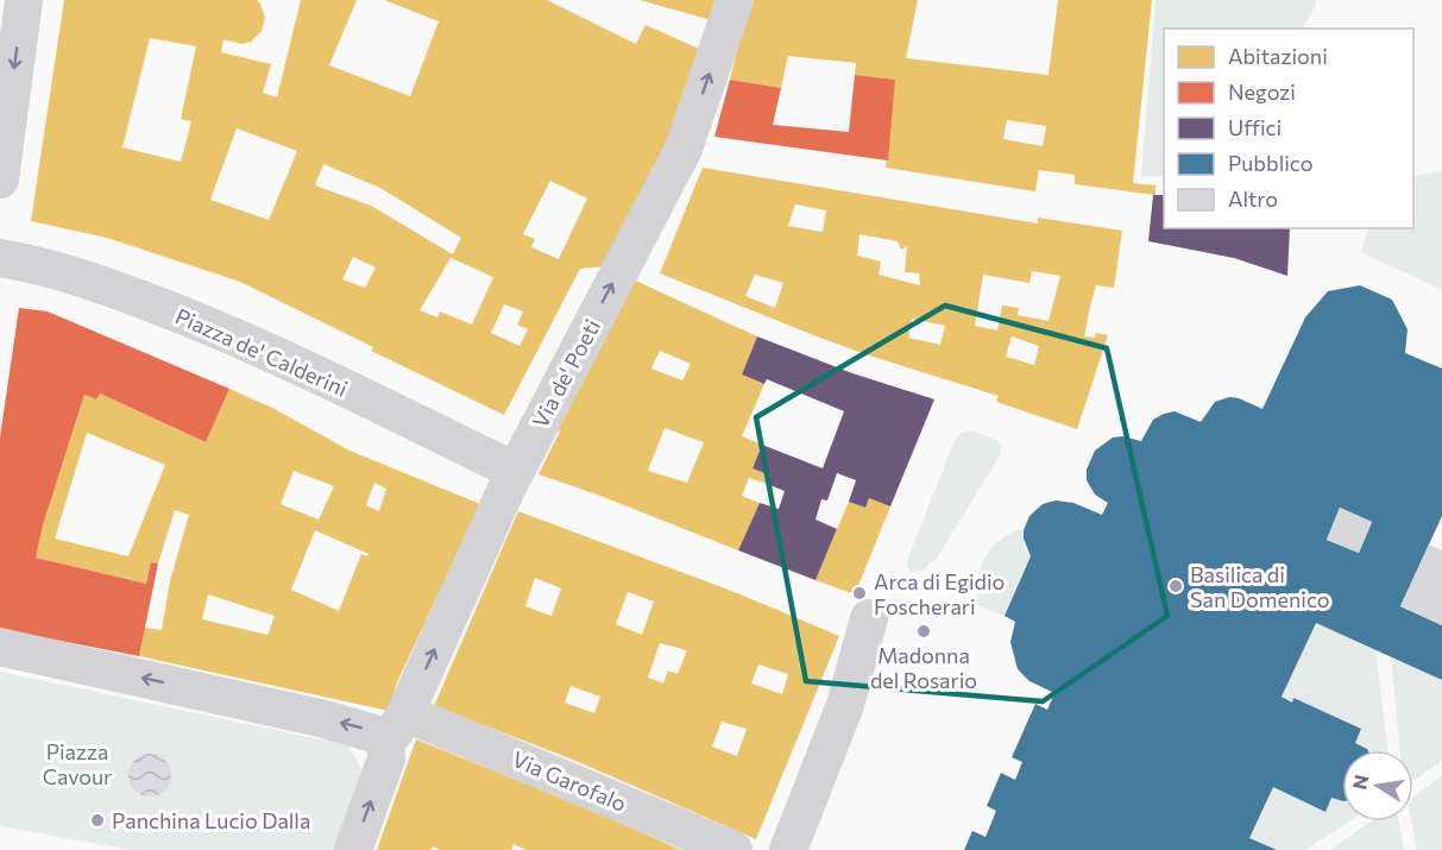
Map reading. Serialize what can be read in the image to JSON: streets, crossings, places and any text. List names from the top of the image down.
{
  "streets": {
    "street": ["Piazza de' Calderini", "Via de' Poeti", "Via Garofalo"]
  },
  "crossings": [
    ["Piazza de' Calderini", "Via de' Poeti"],
    ["Via de' Poeti", "Via Garofalo"]
  ],
  "one_way": ["Via de' Poeti"],
  "parks": ["Piazza Cavour"],
  "places": [
    "Basilica di San Domenico",
    "Arca di Egidio Foscherari",
    "Madonna del Rosario",
    "Panchina Lucio Dalla"
  ],
  "legend": [
    "Abitazioni",
    "Negozi",
    "Uffici",
    "Pubblico",
    "Altro"
  ],
  "north": "left"
}
